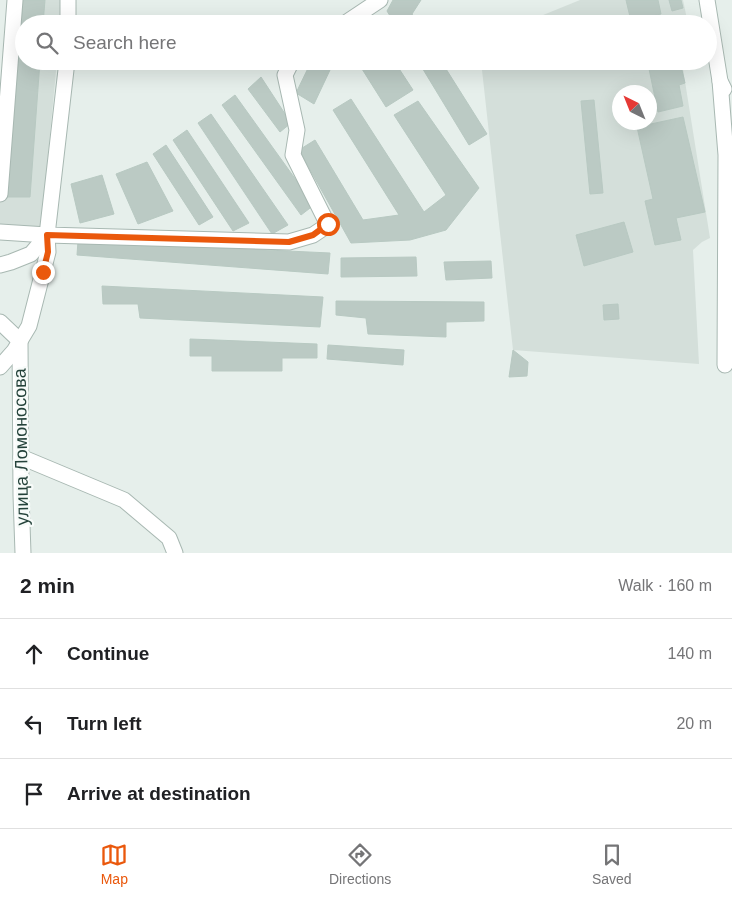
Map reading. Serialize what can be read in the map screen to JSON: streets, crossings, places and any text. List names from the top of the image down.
{
  "streets": {
    "street": ["улица Ломоносова"]
  },
  "north": "top left",
  "page": {
    "search": "Search here",
    "heading": ["2 min", "Walk · 160 m"],
    "list": [
      ["Continue", "140 m"],
      ["Turn left", "20 m"],
      "Arrive at destination"
    ],
    "nav": ["Map", "Directions", "Saved"]
  }
}
